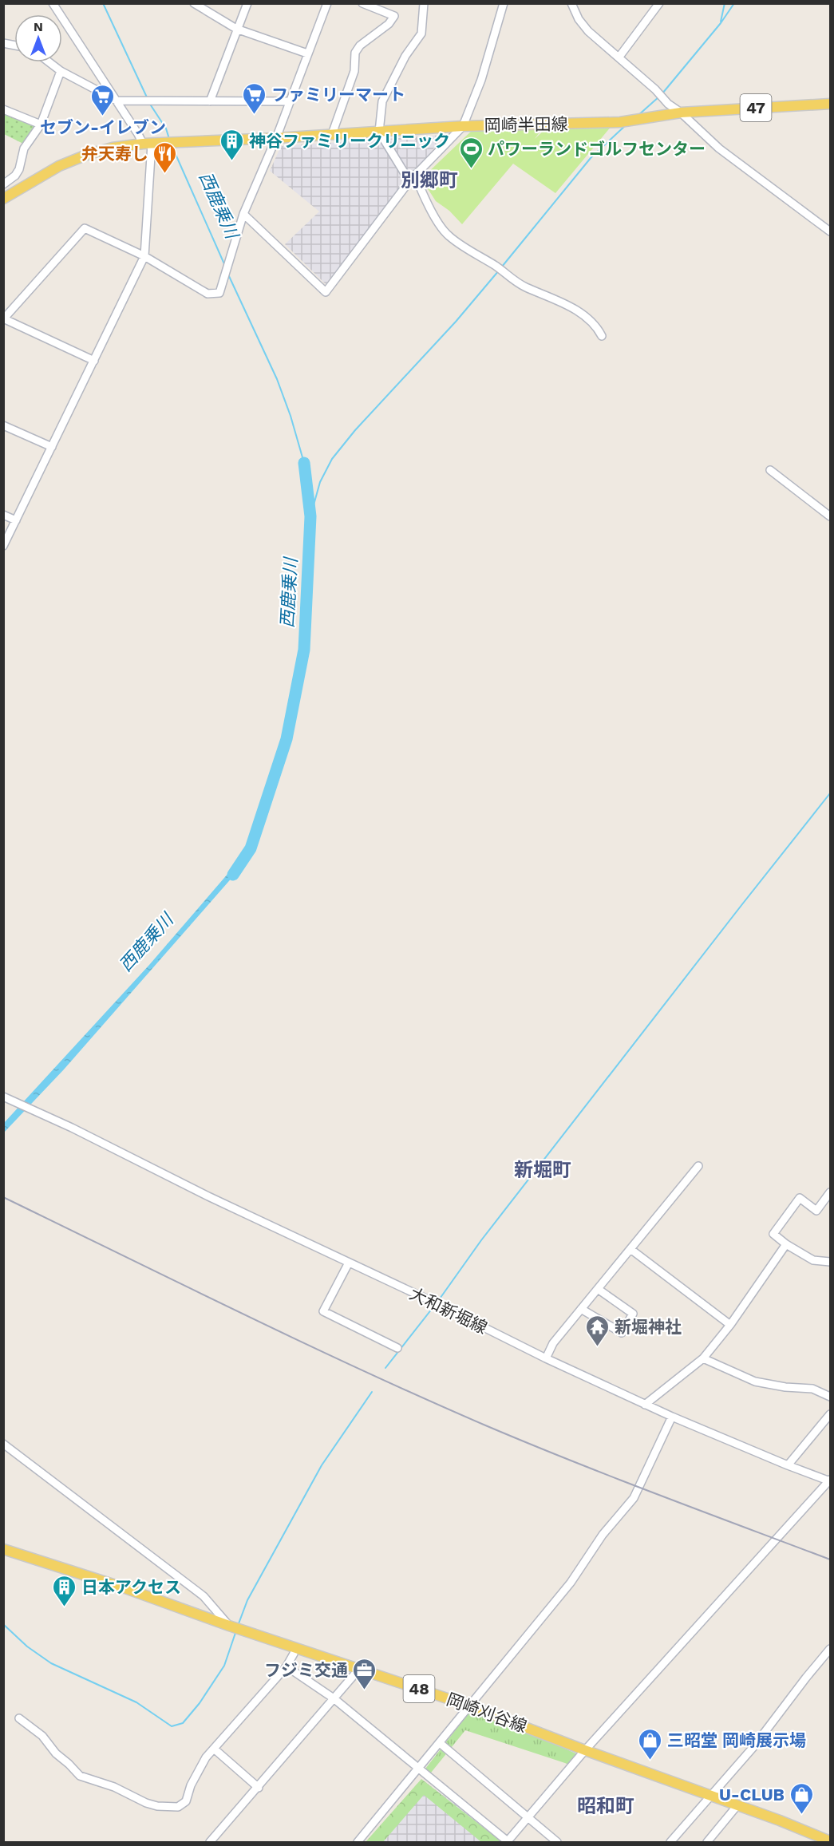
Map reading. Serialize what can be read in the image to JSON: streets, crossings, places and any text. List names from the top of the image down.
{
  "streets": {
    "main road": [
      "47",
      "岡崎半田線",
      "48",
      "岡崎刈谷線"
    ],
    "street": ["大和新堀線"]
  },
  "districts": ["別郷町", "新堀町", "昭和町"],
  "water": ["西鹿乗川"],
  "places": {
    "supermarket": ["ファミリーマート", "セブン-イレブン"],
    "building": ["神谷ファミリークリニック", "日本アクセス"],
    "sports": ["パワーランドゴルフセンター"],
    "restaurant": ["弁天寿し"],
    "temple": ["新堀神社"],
    "office": ["フジミ交通"],
    "shop": ["三昭堂 岡崎展示場", "U-CLUB"]
  },
  "north": "top"
}
